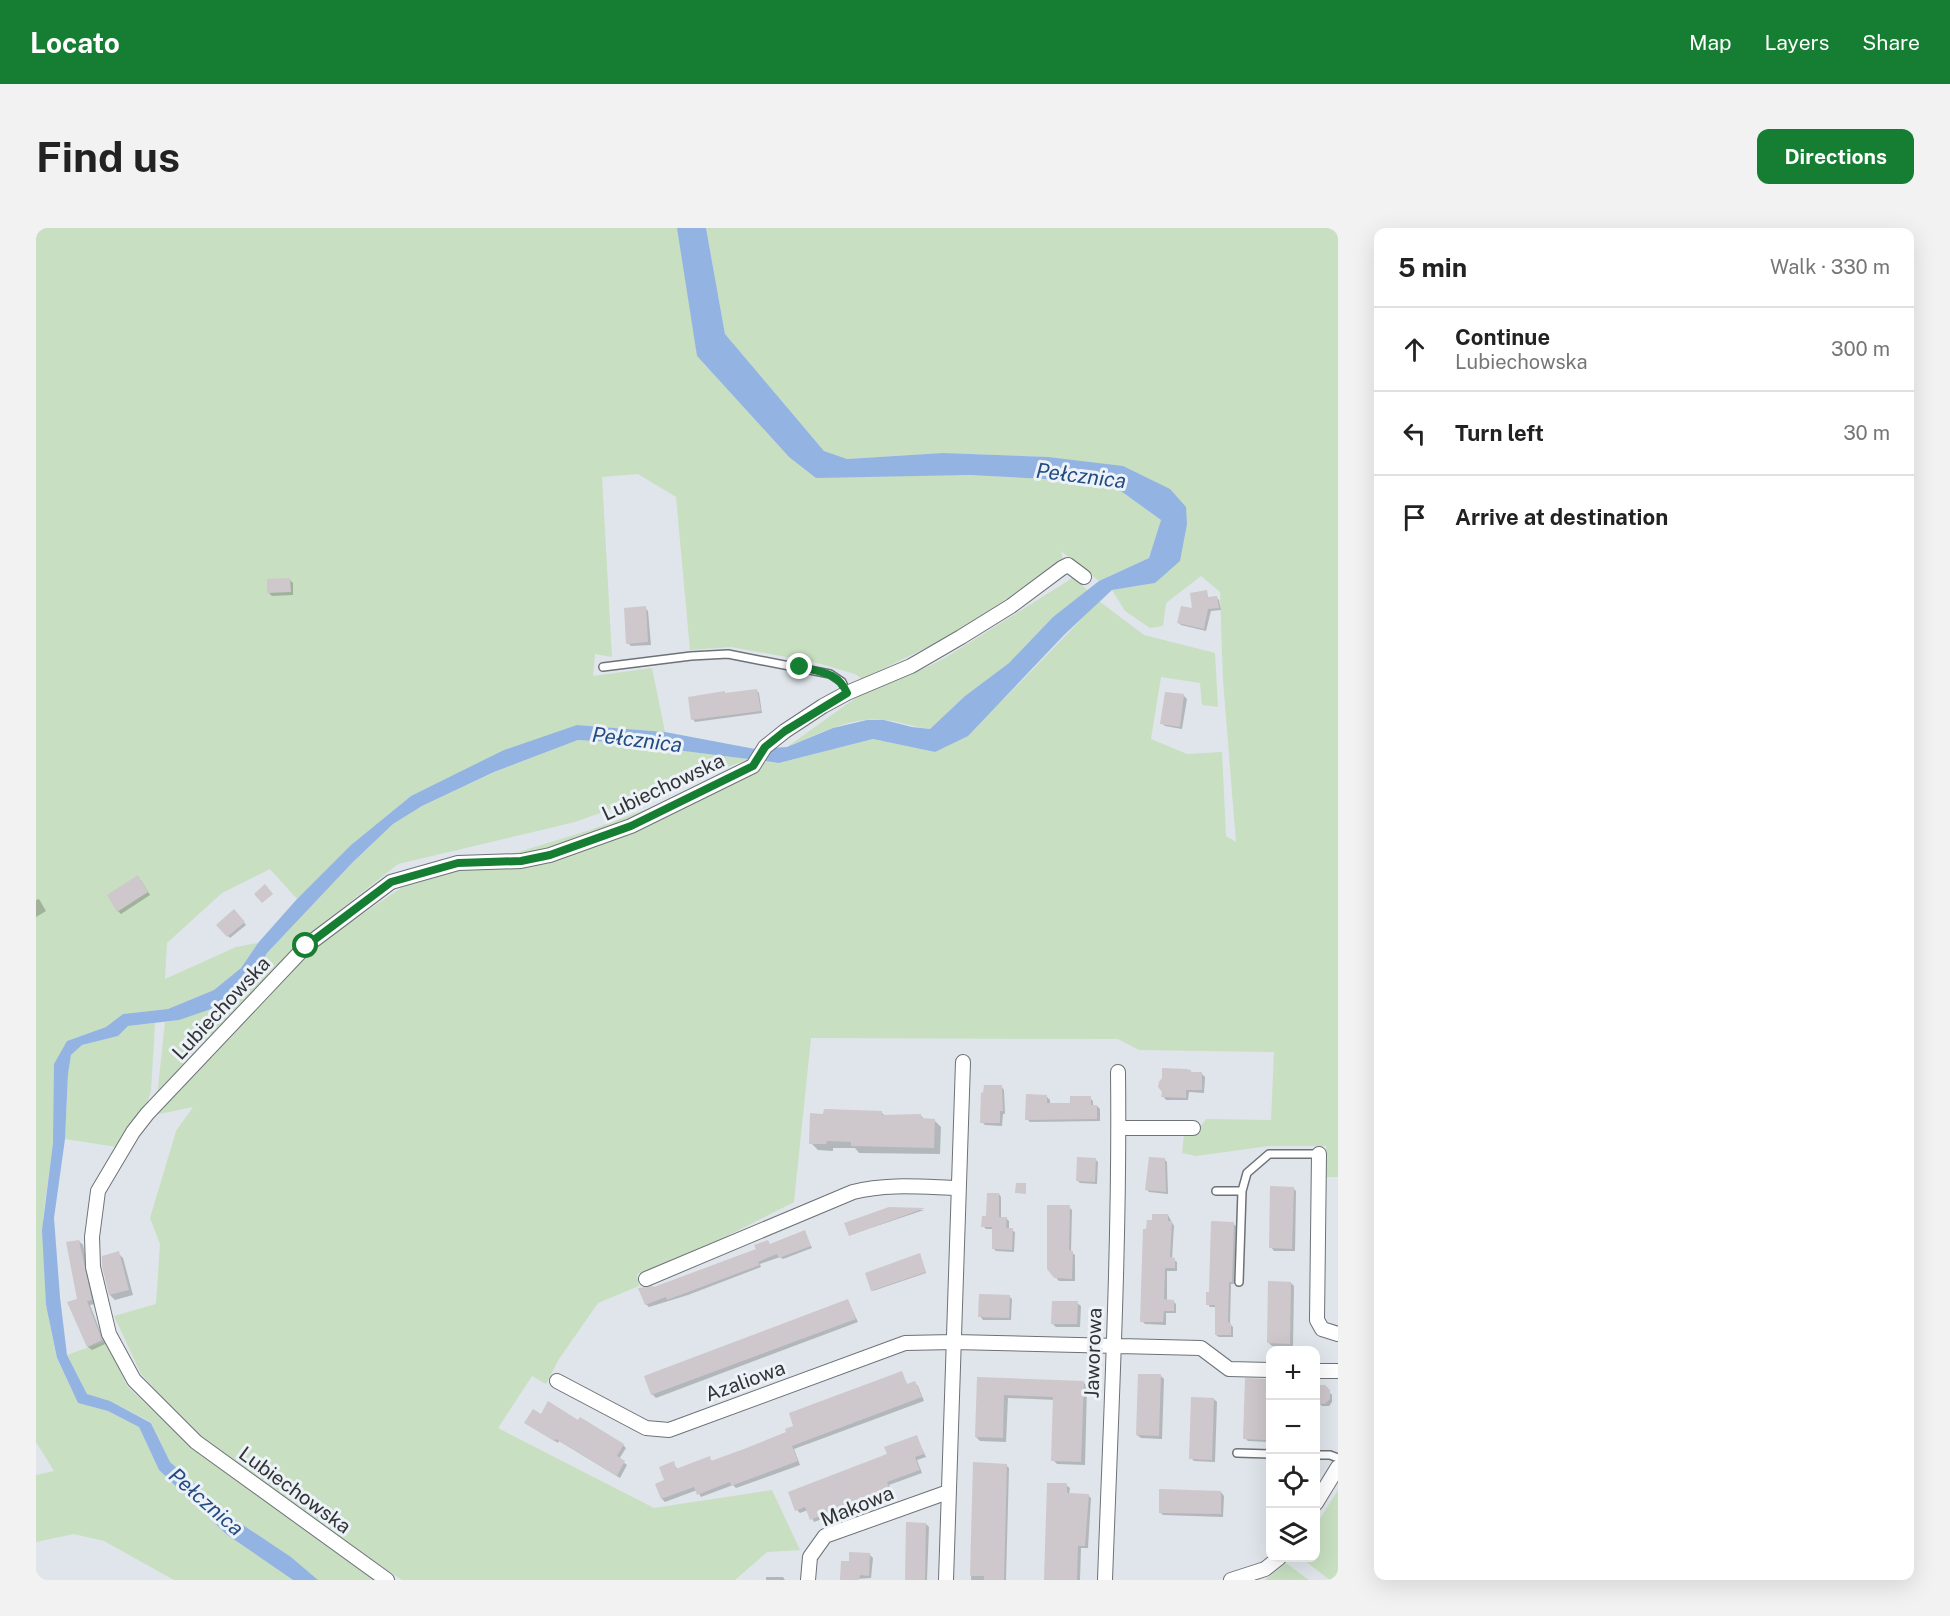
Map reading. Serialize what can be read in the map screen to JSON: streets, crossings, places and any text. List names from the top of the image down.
{
  "streets": {
    "street": [
      "Lubiechowska",
      "Jaworowa",
      "Azaliowa",
      "Makowa"
    ]
  },
  "crossings": [
    ["Jaworowa", "Azaliowa"]
  ],
  "water": ["Pełcznica"],
  "page": {
    "header": "Locato",
    "nav": ["Map", "Layers", "Share"],
    "buttons": "Directions",
    "title": "Find us",
    "heading": ["5 min", "Walk · 330 m"],
    "list": [
      ["Continue", "Lubiechowska", "300 m"],
      ["Turn left", "30 m"],
      "Arrive at destination"
    ],
    "map_buttons": ["+", "−"]
  }
}
